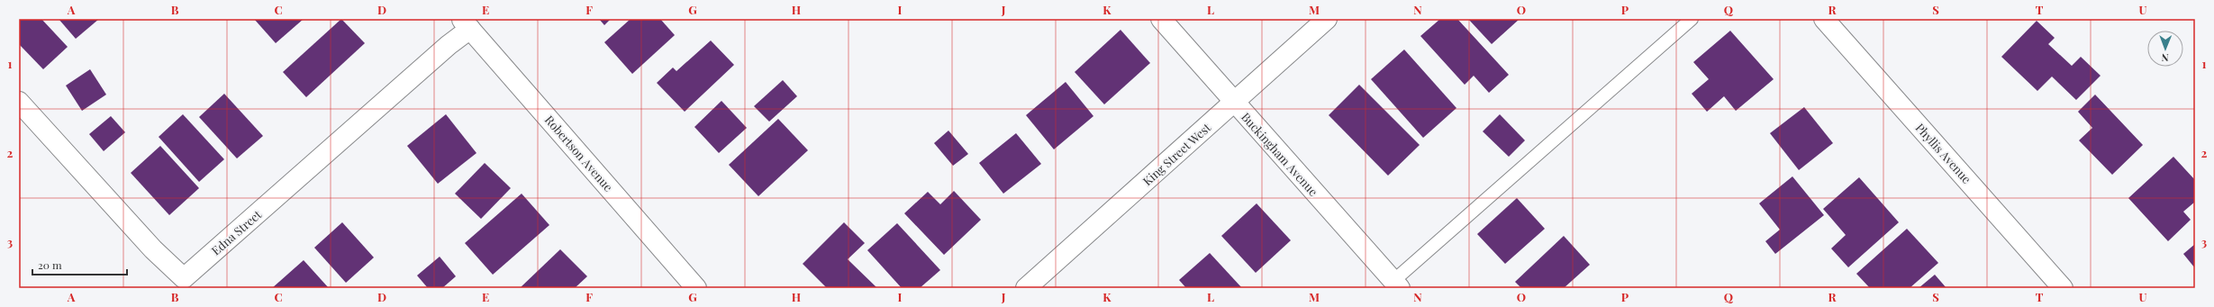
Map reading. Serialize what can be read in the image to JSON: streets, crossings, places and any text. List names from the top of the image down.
{
  "streets": {
    "street": [
      "Robertson Avenue",
      "Phyllis Avenue",
      "King Street West",
      "Buckingham Avenue",
      "Edna Street"
    ]
  },
  "crossings": [
    ["Robertson Avenue", "Edna Street"],
    ["King Street West", "Buckingham Avenue"]
  ],
  "scale_bar": "20 m",
  "north": "bottom",
  "grid": {
    "columns": [
      "A",
      "B",
      "C",
      "D",
      "E",
      "F",
      "G",
      "H",
      "I",
      "J",
      "K",
      "L",
      "M",
      "N",
      "O",
      "P",
      "Q",
      "R",
      "S",
      "T",
      "U"
    ],
    "rows": ["1", "2", "3"]
  }
}
